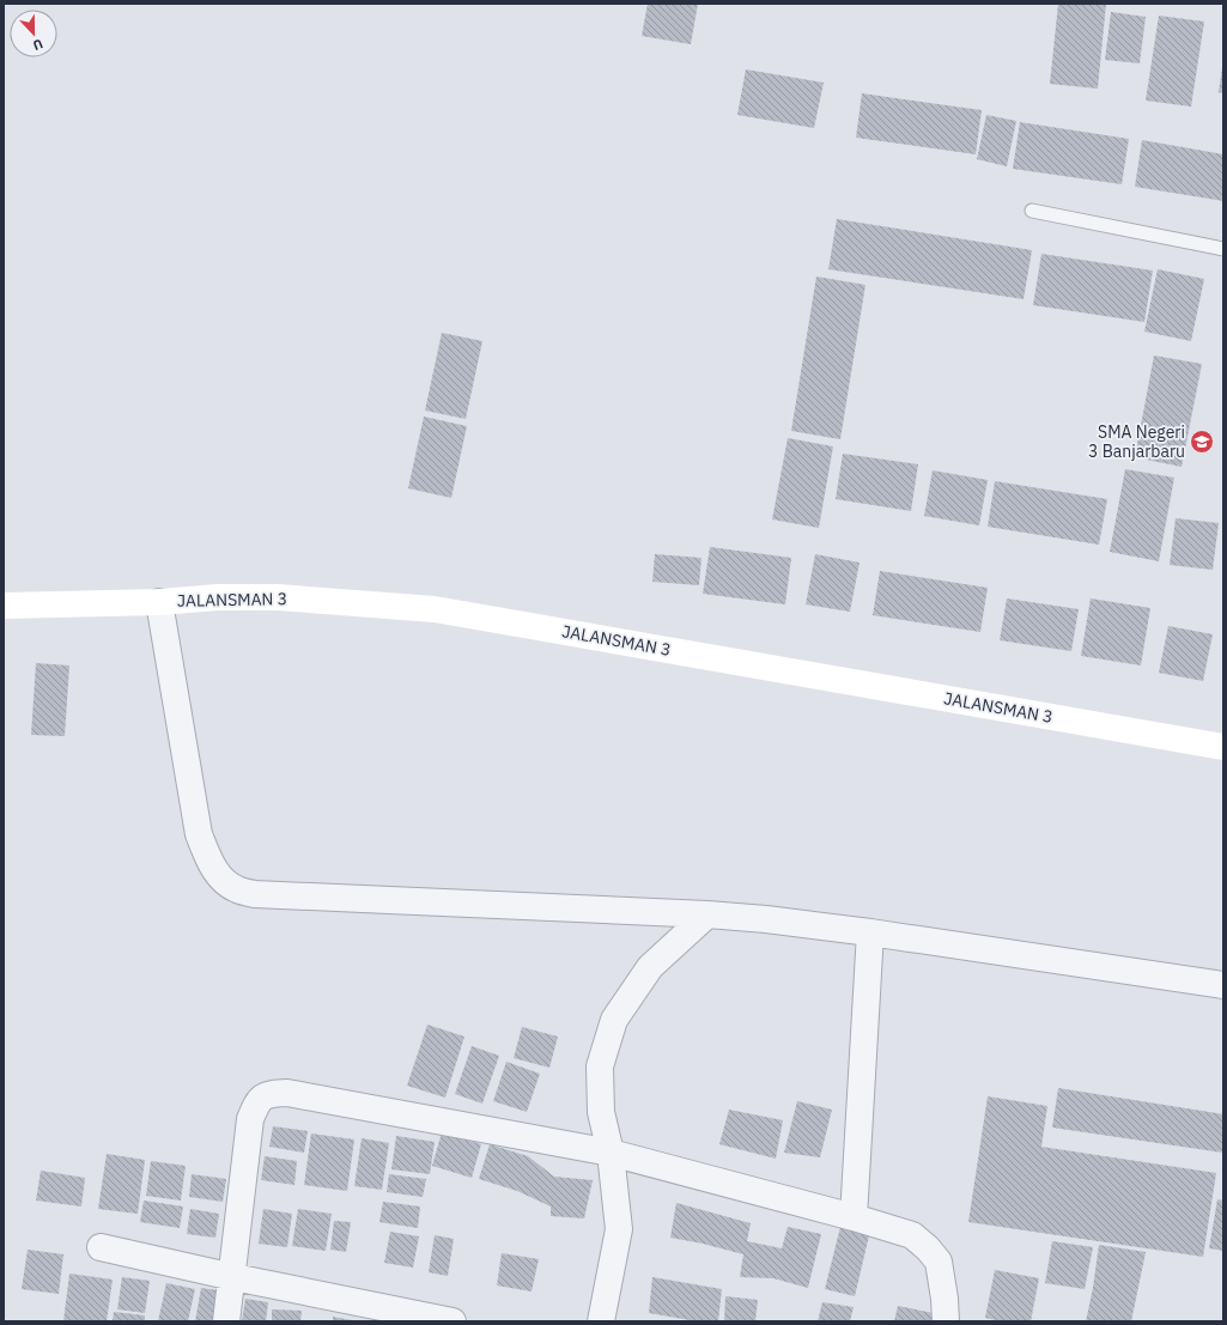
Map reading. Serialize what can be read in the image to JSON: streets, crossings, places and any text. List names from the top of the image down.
{
  "streets": {
    "street": ["JALANSMAN 3"]
  },
  "places": {
    "school or university": ["SMA Negeri 3 Banjarbaru"]
  },
  "north": "bottom"
}
